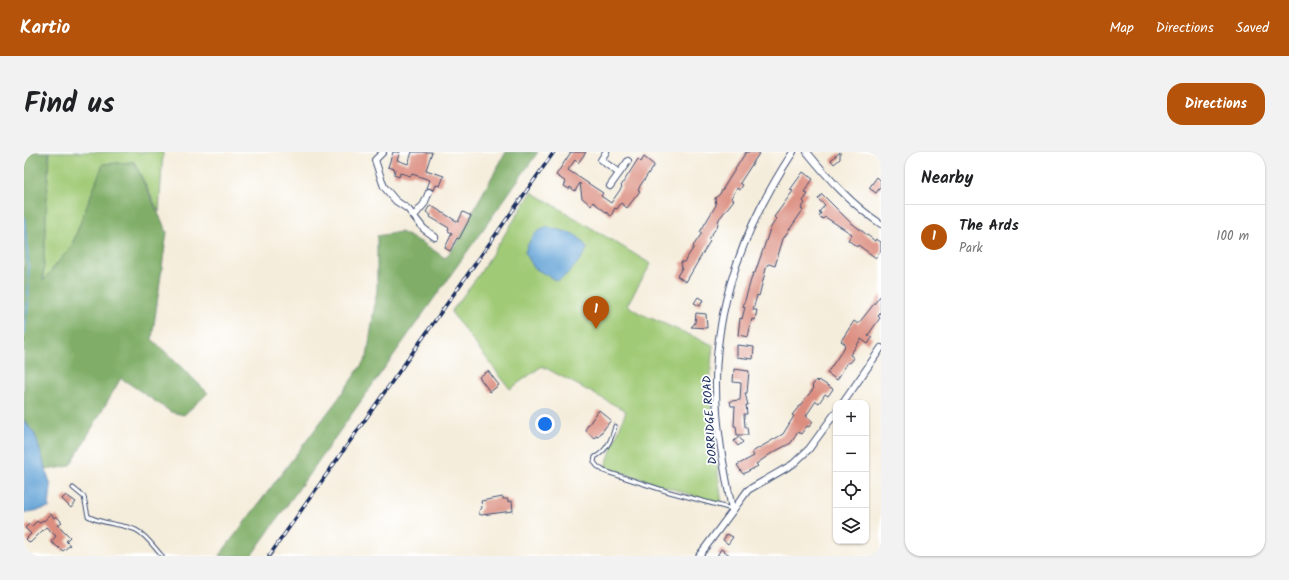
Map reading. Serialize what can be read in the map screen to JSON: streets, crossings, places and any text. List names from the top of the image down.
{
  "streets": {
    "street": ["DORRIDGE ROAD"]
  },
  "page": {
    "header": "Kartio",
    "nav": ["Map", "Directions", "Saved"],
    "title": "Find us",
    "buttons": "Directions",
    "heading": "Nearby",
    "list": [
      {
        "mark": "1",
        "name": "The Ards",
        "note": "Park",
        "value": "100 m"
      }
    ],
    "pins": "1",
    "map_buttons": ["+", "−"]
  }
}
